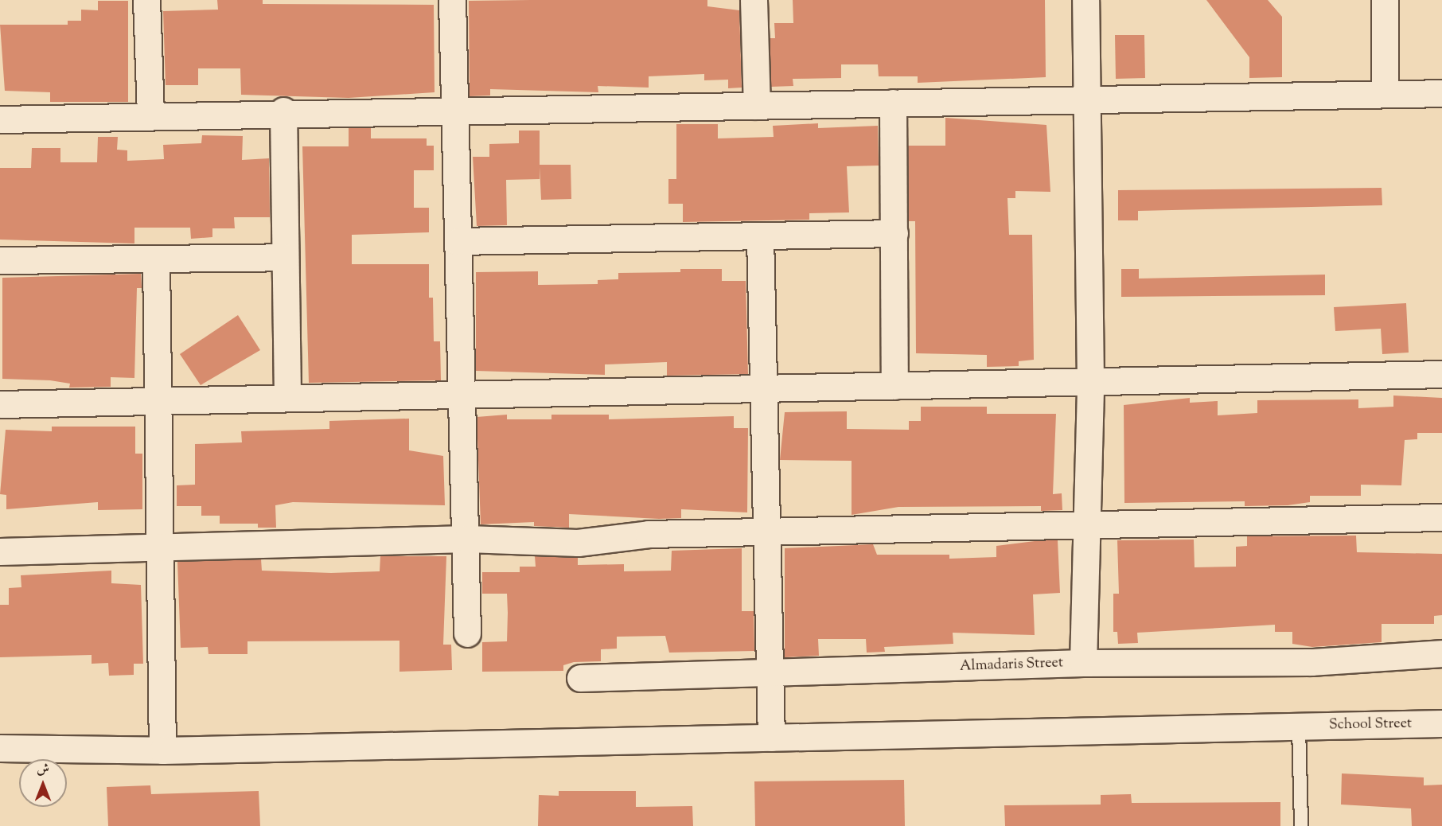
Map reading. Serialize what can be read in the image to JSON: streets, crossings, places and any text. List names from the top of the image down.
{
  "streets": {
    "street": ["Almadaris Street", "School Street"]
  },
  "north": "top"
}
